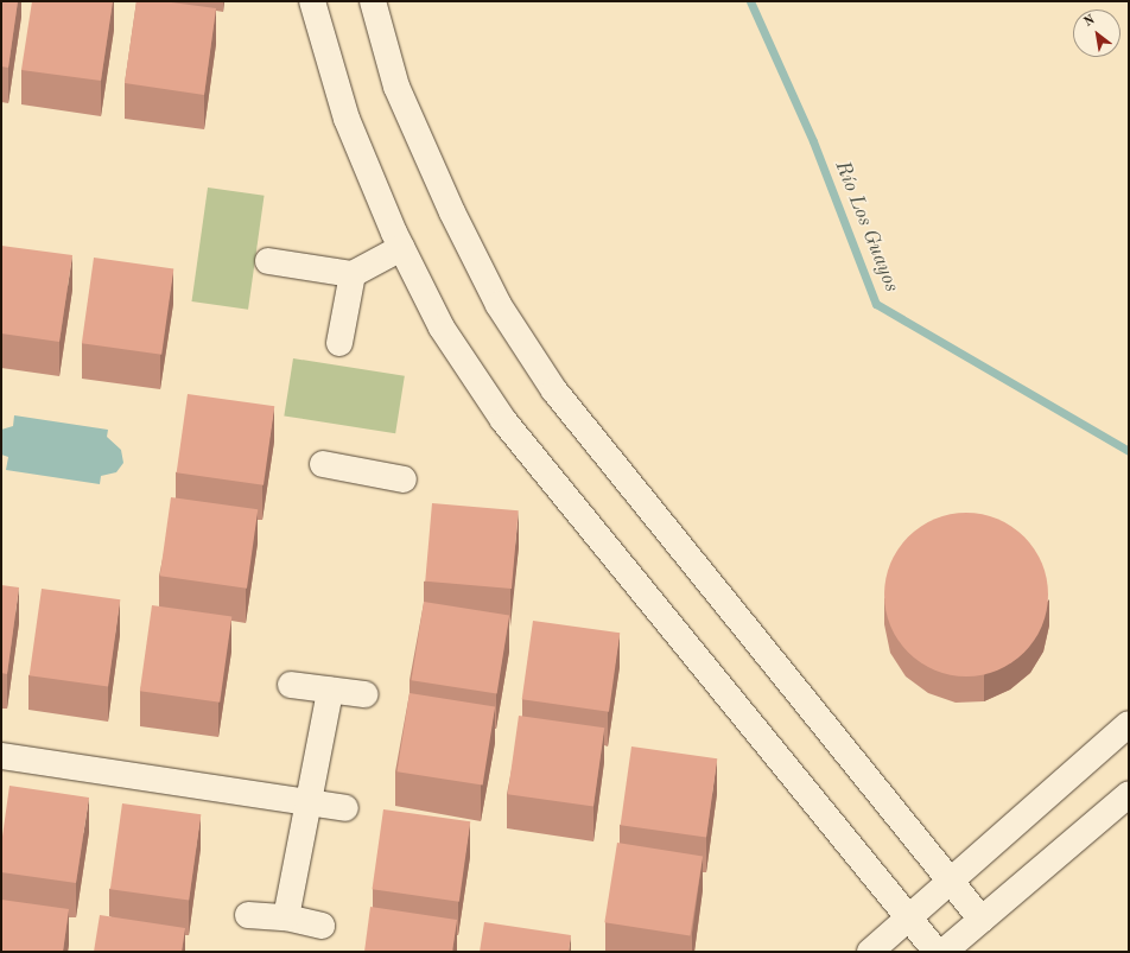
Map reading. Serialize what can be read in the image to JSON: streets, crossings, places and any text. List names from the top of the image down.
{
  "water": ["Río Los Guayos"],
  "north": "top left"
}
